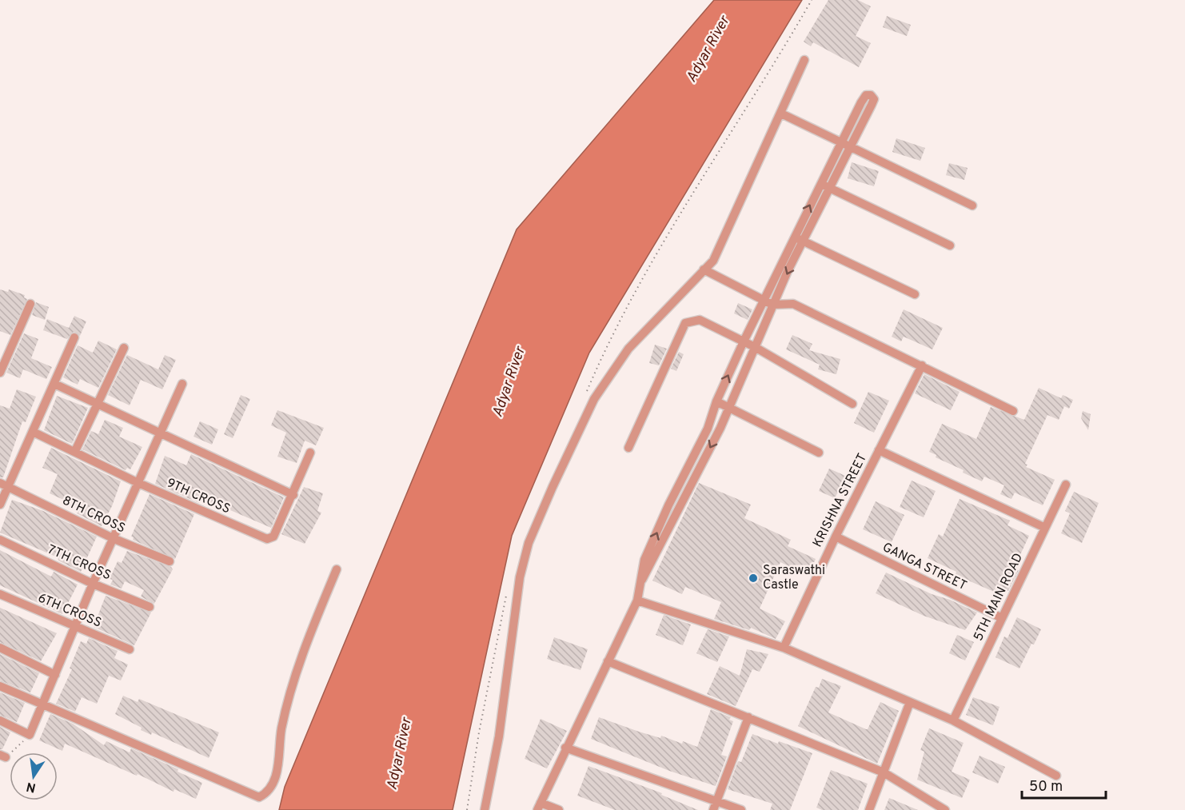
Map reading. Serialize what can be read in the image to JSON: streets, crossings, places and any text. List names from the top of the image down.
{
  "streets": {
    "street": [
      "9TH CROSS",
      "KRISHNA STREET",
      "8TH CROSS",
      "7TH CROSS",
      "GANGA STREET",
      "5TH MAIN ROAD",
      "6TH CROSS"
    ]
  },
  "crossings": [
    ["KRISHNA STREET", "GANGA STREET"],
    ["GANGA STREET", "5TH MAIN ROAD"]
  ],
  "water": ["Adyar River"],
  "places": ["Saraswathi Castle"],
  "scale_bar": "50 m",
  "north": "bottom"
}
